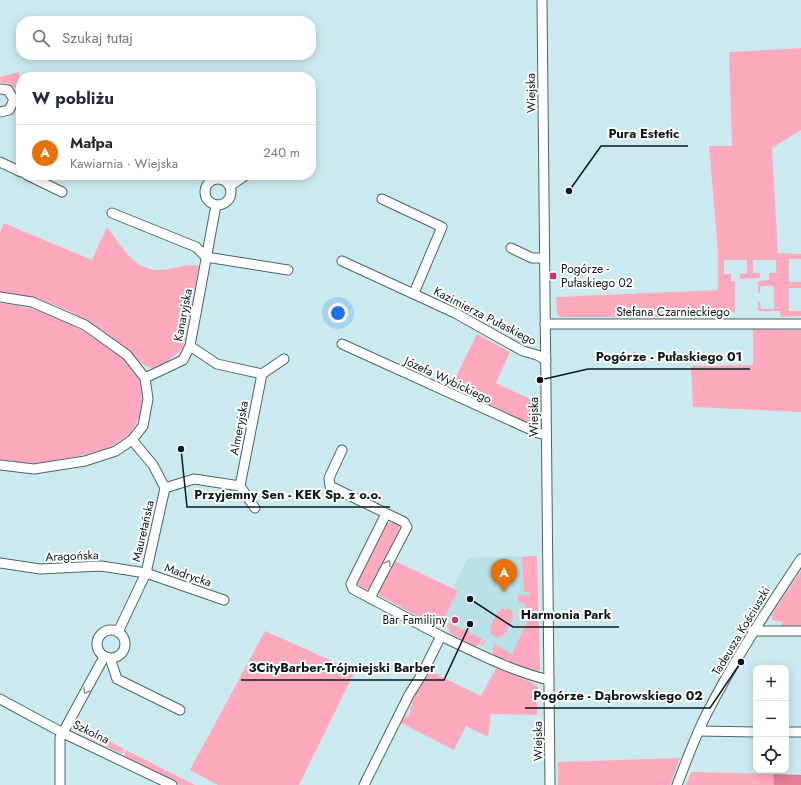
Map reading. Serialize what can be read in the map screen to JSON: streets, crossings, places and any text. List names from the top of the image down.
{
  "streets": {
    "street": [
      "Wiejska",
      "Stefana Czarnieckiego",
      "Kanaryjska",
      "Kazimierza Pułaskiego",
      "Józefa Wybickiego",
      "Almeryjska",
      "Mauretańska",
      "Aragońska",
      "Madrycka",
      "Tadeusza Kościuszki",
      "Szkolna"
    ]
  },
  "crossings": [
    ["Wiejska", "Stefana Czarnieckiego"],
    ["Wiejska", "Kazimierza Pułaskiego"],
    ["Wiejska", "Józefa Wybickiego"],
    ["Mauretańska", "Aragońska"],
    ["Mauretańska", "Madrycka"],
    ["Aragońska", "Madrycka"]
  ],
  "places": {
    "other": [
      "Pura Estetic",
      "Pogórze - Pułaskiego 01",
      "Przyjemny Sen - KEK Sp. z o.o.",
      "Harmonia Park",
      "Bar Familijny",
      "3CityBarber-Trójmiejski Barber",
      "Pogórze - Dąbrowskiego 02"
    ],
    "transit": ["Pogórze - Pułaskiego 02"]
  },
  "page": {
    "search": "Szukaj tutaj",
    "heading": "W pobliżu",
    "list": [
      {
        "mark": "A",
        "name": "Małpa",
        "note": "Kawiarnia · Wiejska",
        "value": "240 m"
      }
    ],
    "pins": "A",
    "map_buttons": ["+", "−"]
  }
}
